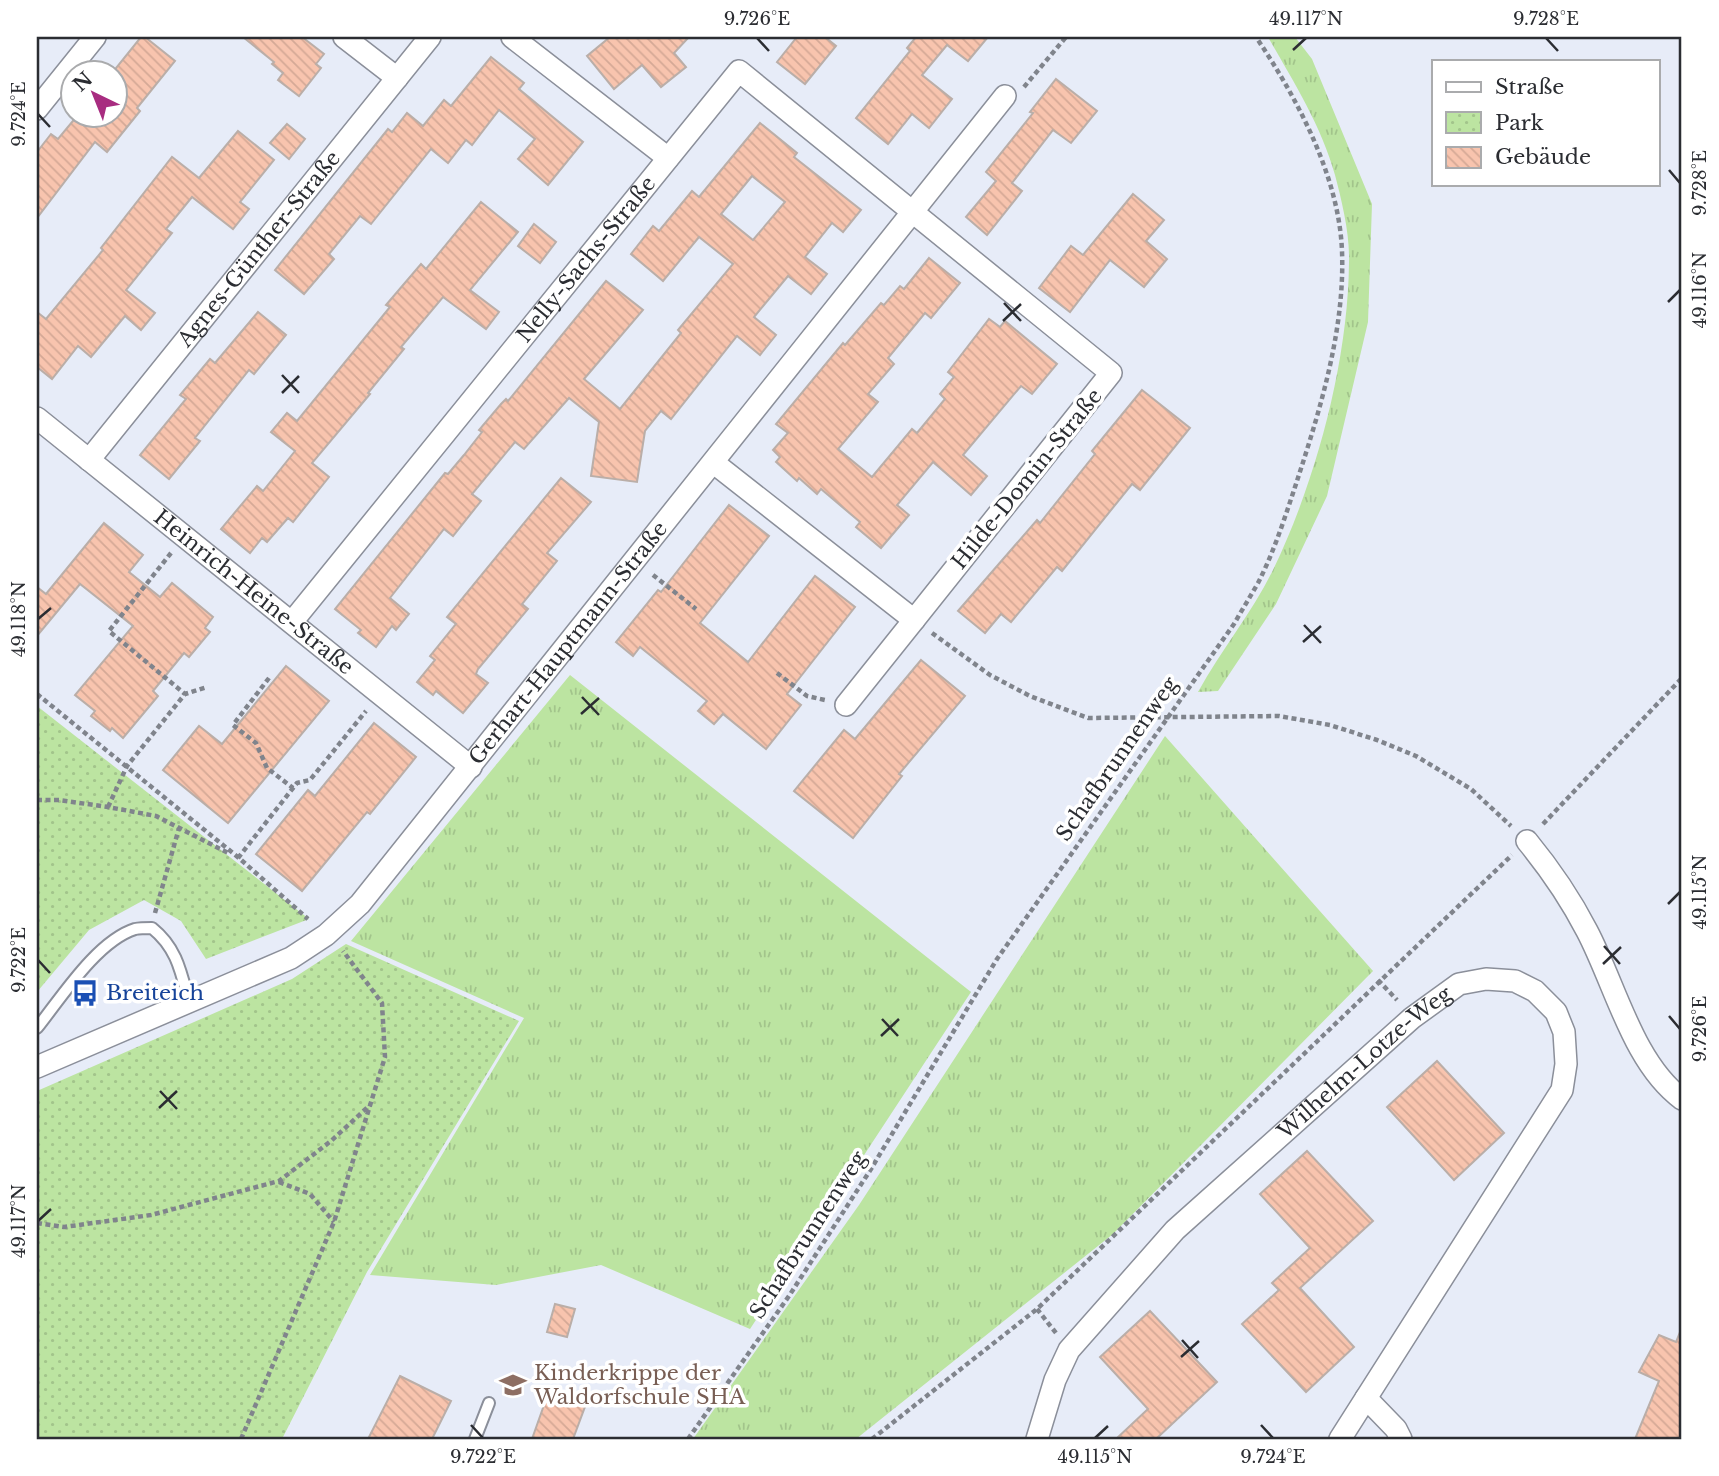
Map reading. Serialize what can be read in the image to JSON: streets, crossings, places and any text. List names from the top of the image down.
{
  "streets": {
    "street": [
      "Agnes-Günther-Straße",
      "Nelly-Sachs-Straße",
      "Hilde-Domin-Straße",
      "Heinrich-Heine-Straße",
      "Gerhart-Hauptmann-Straße",
      "Wilhelm-Lotze-Weg"
    ],
    "path": ["Schafbrunnenweg"]
  },
  "crossings": [
    ["Agnes-Günther-Straße", "Heinrich-Heine-Straße"],
    ["Nelly-Sachs-Straße", "Hilde-Domin-Straße"],
    ["Nelly-Sachs-Straße", "Heinrich-Heine-Straße"],
    ["Nelly-Sachs-Straße", "Gerhart-Hauptmann-Straße"],
    ["Hilde-Domin-Straße", "Gerhart-Hauptmann-Straße"],
    ["Heinrich-Heine-Straße", "Gerhart-Hauptmann-Straße"]
  ],
  "places": {
    "bus stop": ["Breiteich"],
    "school or university": ["Kinderkrippe der Waldorfschule SHA"]
  },
  "legend": ["Straße", "Park", "Gebäude"],
  "north": "top left",
  "coordinates": [
    "9.726°E",
    "49.117°N",
    "9.728°E",
    "9.724°E",
    "49.116°N",
    "49.118°N",
    "49.115°N",
    "9.722°E"
  ]
}
